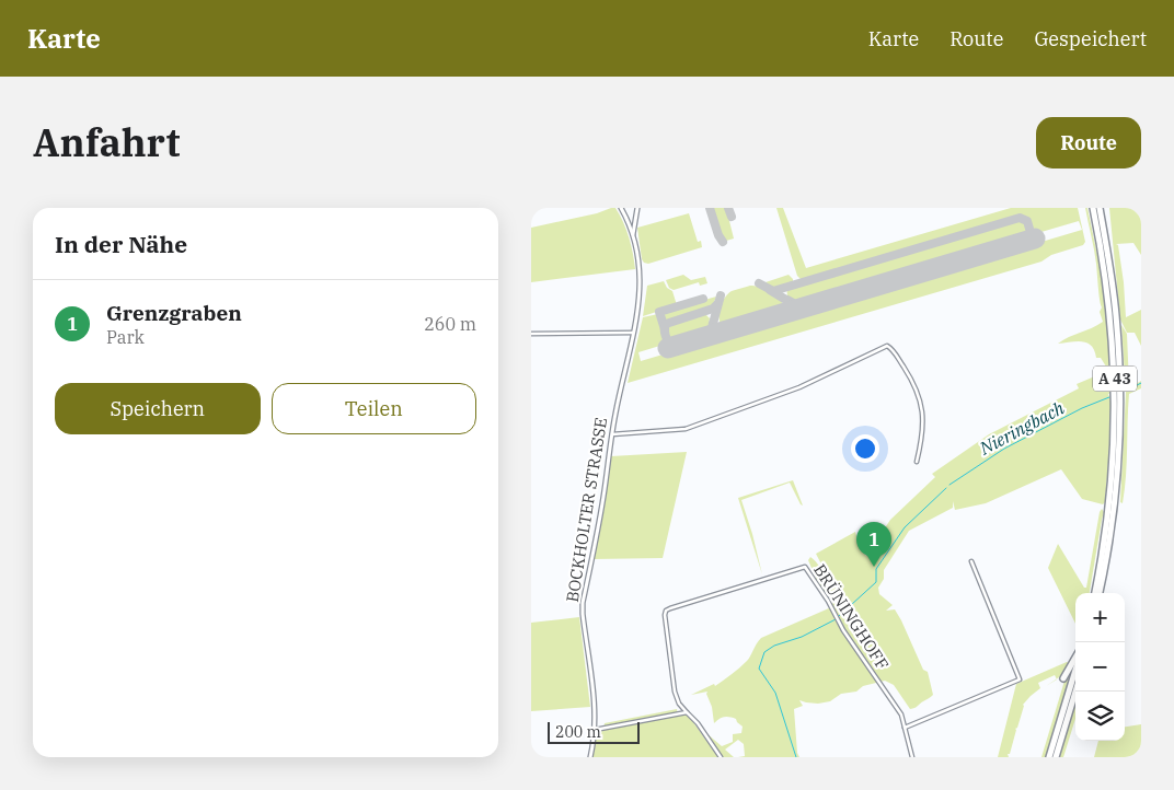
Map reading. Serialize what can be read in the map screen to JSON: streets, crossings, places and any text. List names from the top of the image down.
{
  "streets": {
    "highway": ["A 43"],
    "street": ["BOCKHOLTER STRASSE", "BRÜNINGHOFF"]
  },
  "water": ["Nieringbach"],
  "scale_bar": "200 m",
  "page": {
    "header": "Karte",
    "nav": ["Karte", "Route", "Gespeichert"],
    "title": "Anfahrt",
    "buttons": [
      "Route",
      ["Speichern", "Teilen"]
    ],
    "heading": "In der Nähe",
    "list": [
      {
        "mark": "1",
        "name": "Grenzgraben",
        "note": "Park",
        "value": "260 m"
      }
    ],
    "pins": "1",
    "map_buttons": ["+", "−"],
    "scale": "200 m"
  }
}
